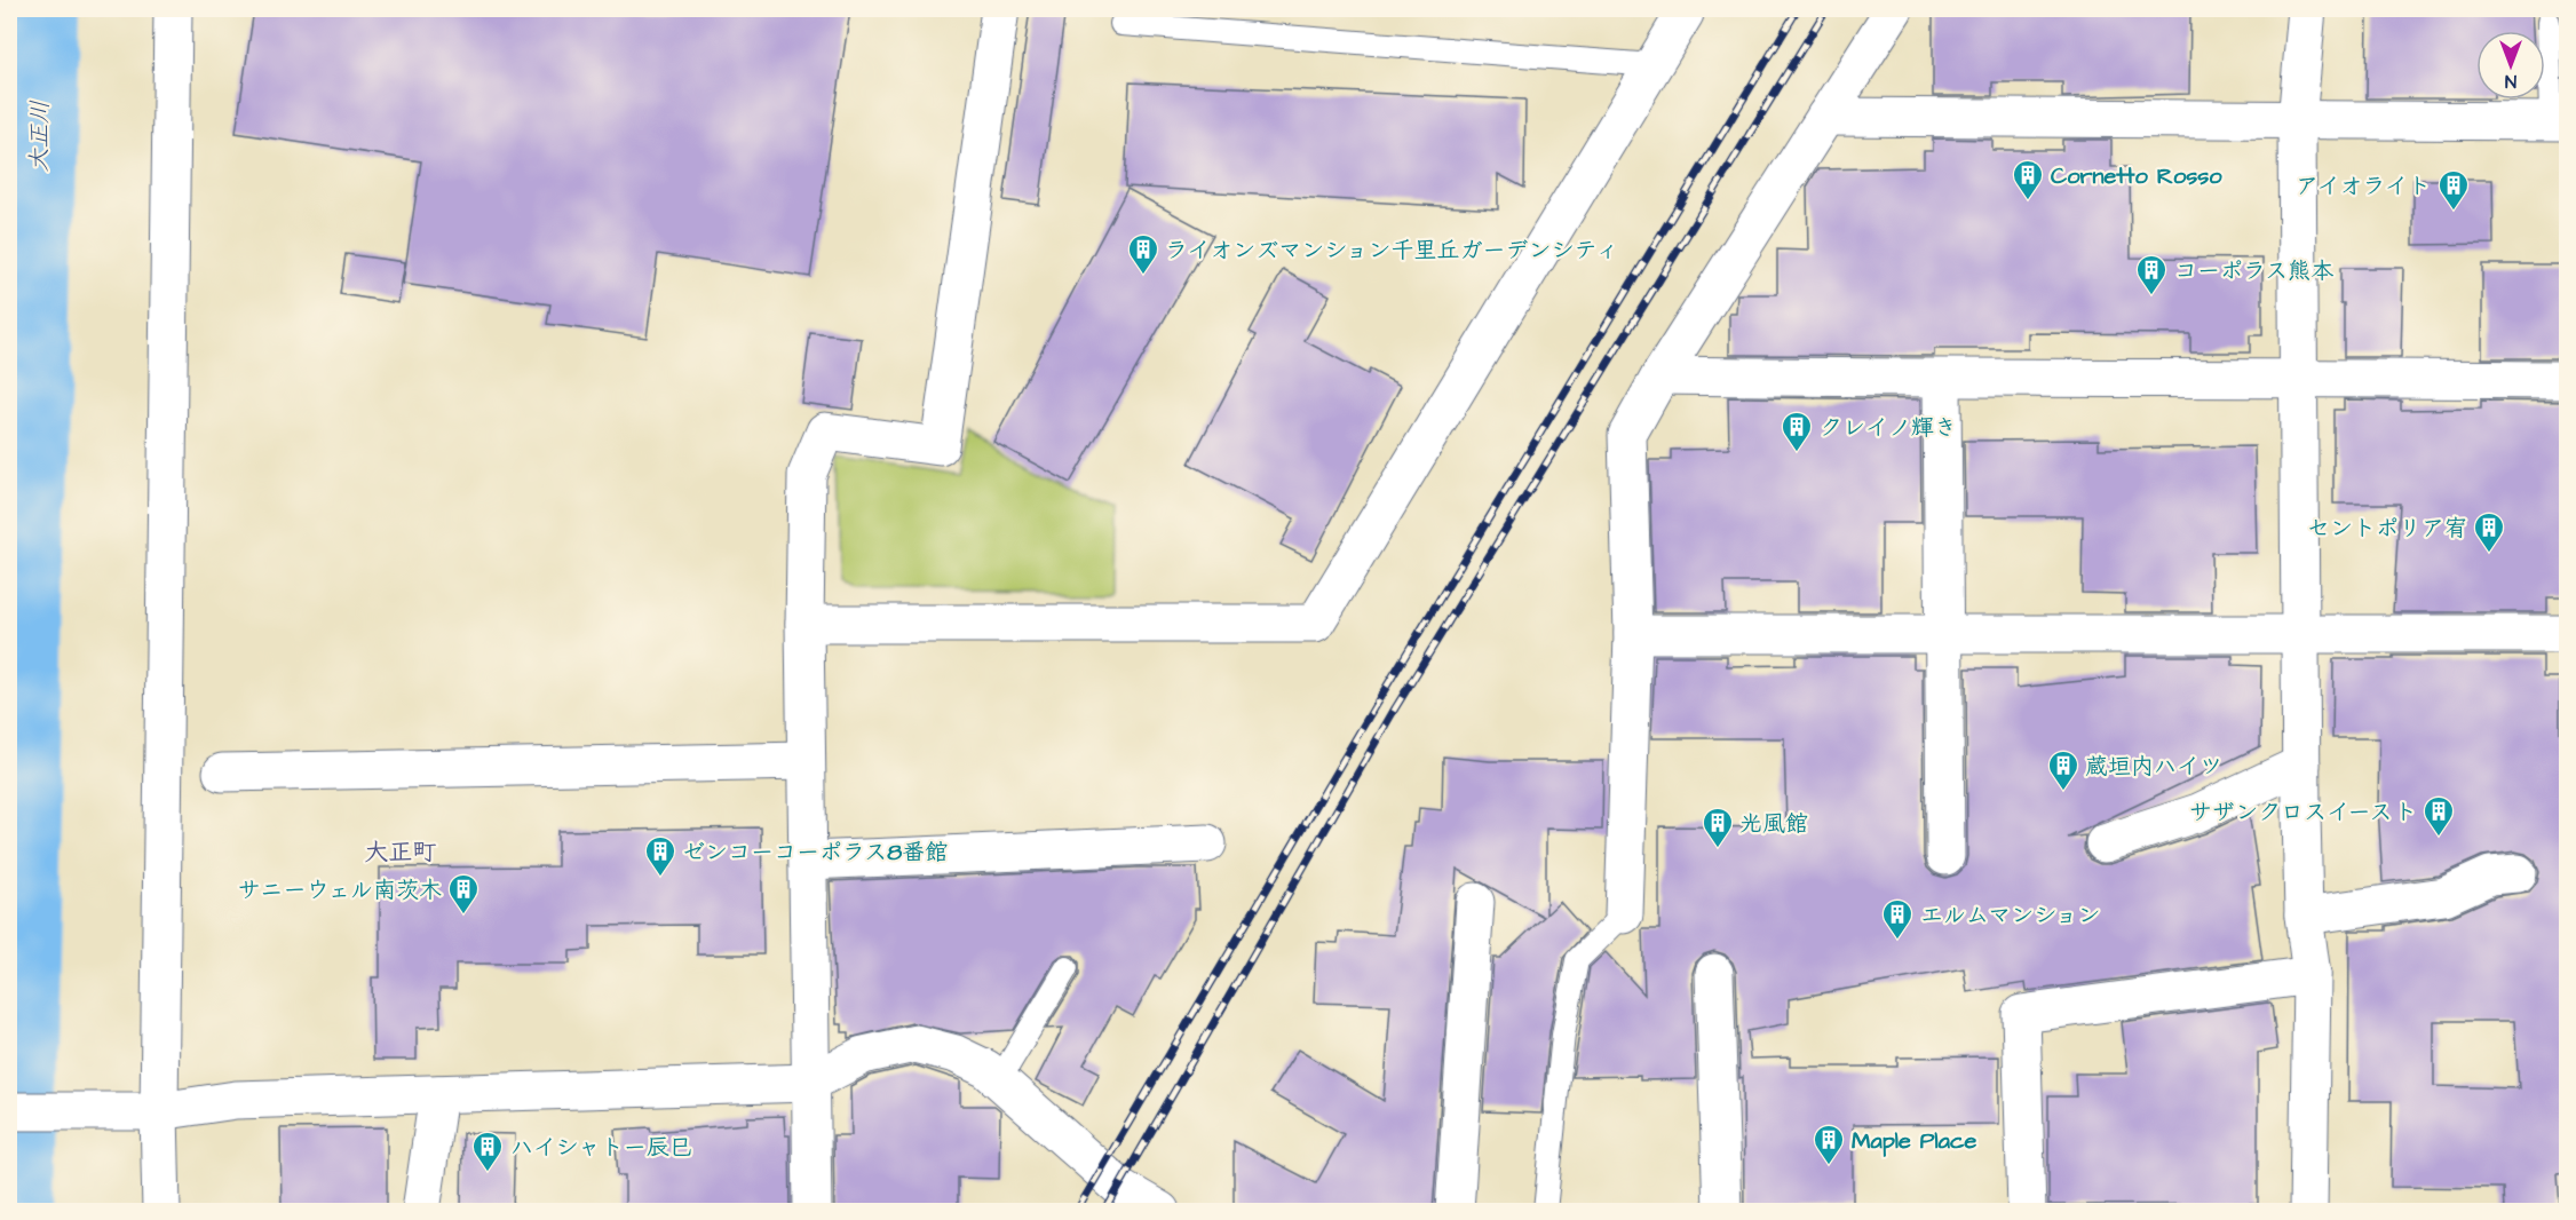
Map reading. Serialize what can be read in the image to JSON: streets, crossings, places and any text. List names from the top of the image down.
{
  "districts": ["大正町"],
  "water": ["大正川"],
  "places": {
    "building": [
      "Cornetto Rosso",
      "アイオライト",
      "ライオンズマンション千里丘ガーデンシティ",
      "コーポラス熊本",
      "クレイノ輝き",
      "セントポリア宥",
      "蔵垣内ハイツ",
      "サザンクロスイースト",
      "光風館",
      "ゼンコーコーポラス8番館",
      "サニーウェル南茨木",
      "エルムマンション",
      "Maple Place",
      "ハイシャトー辰巳"
    ]
  },
  "north": "bottom"
}
